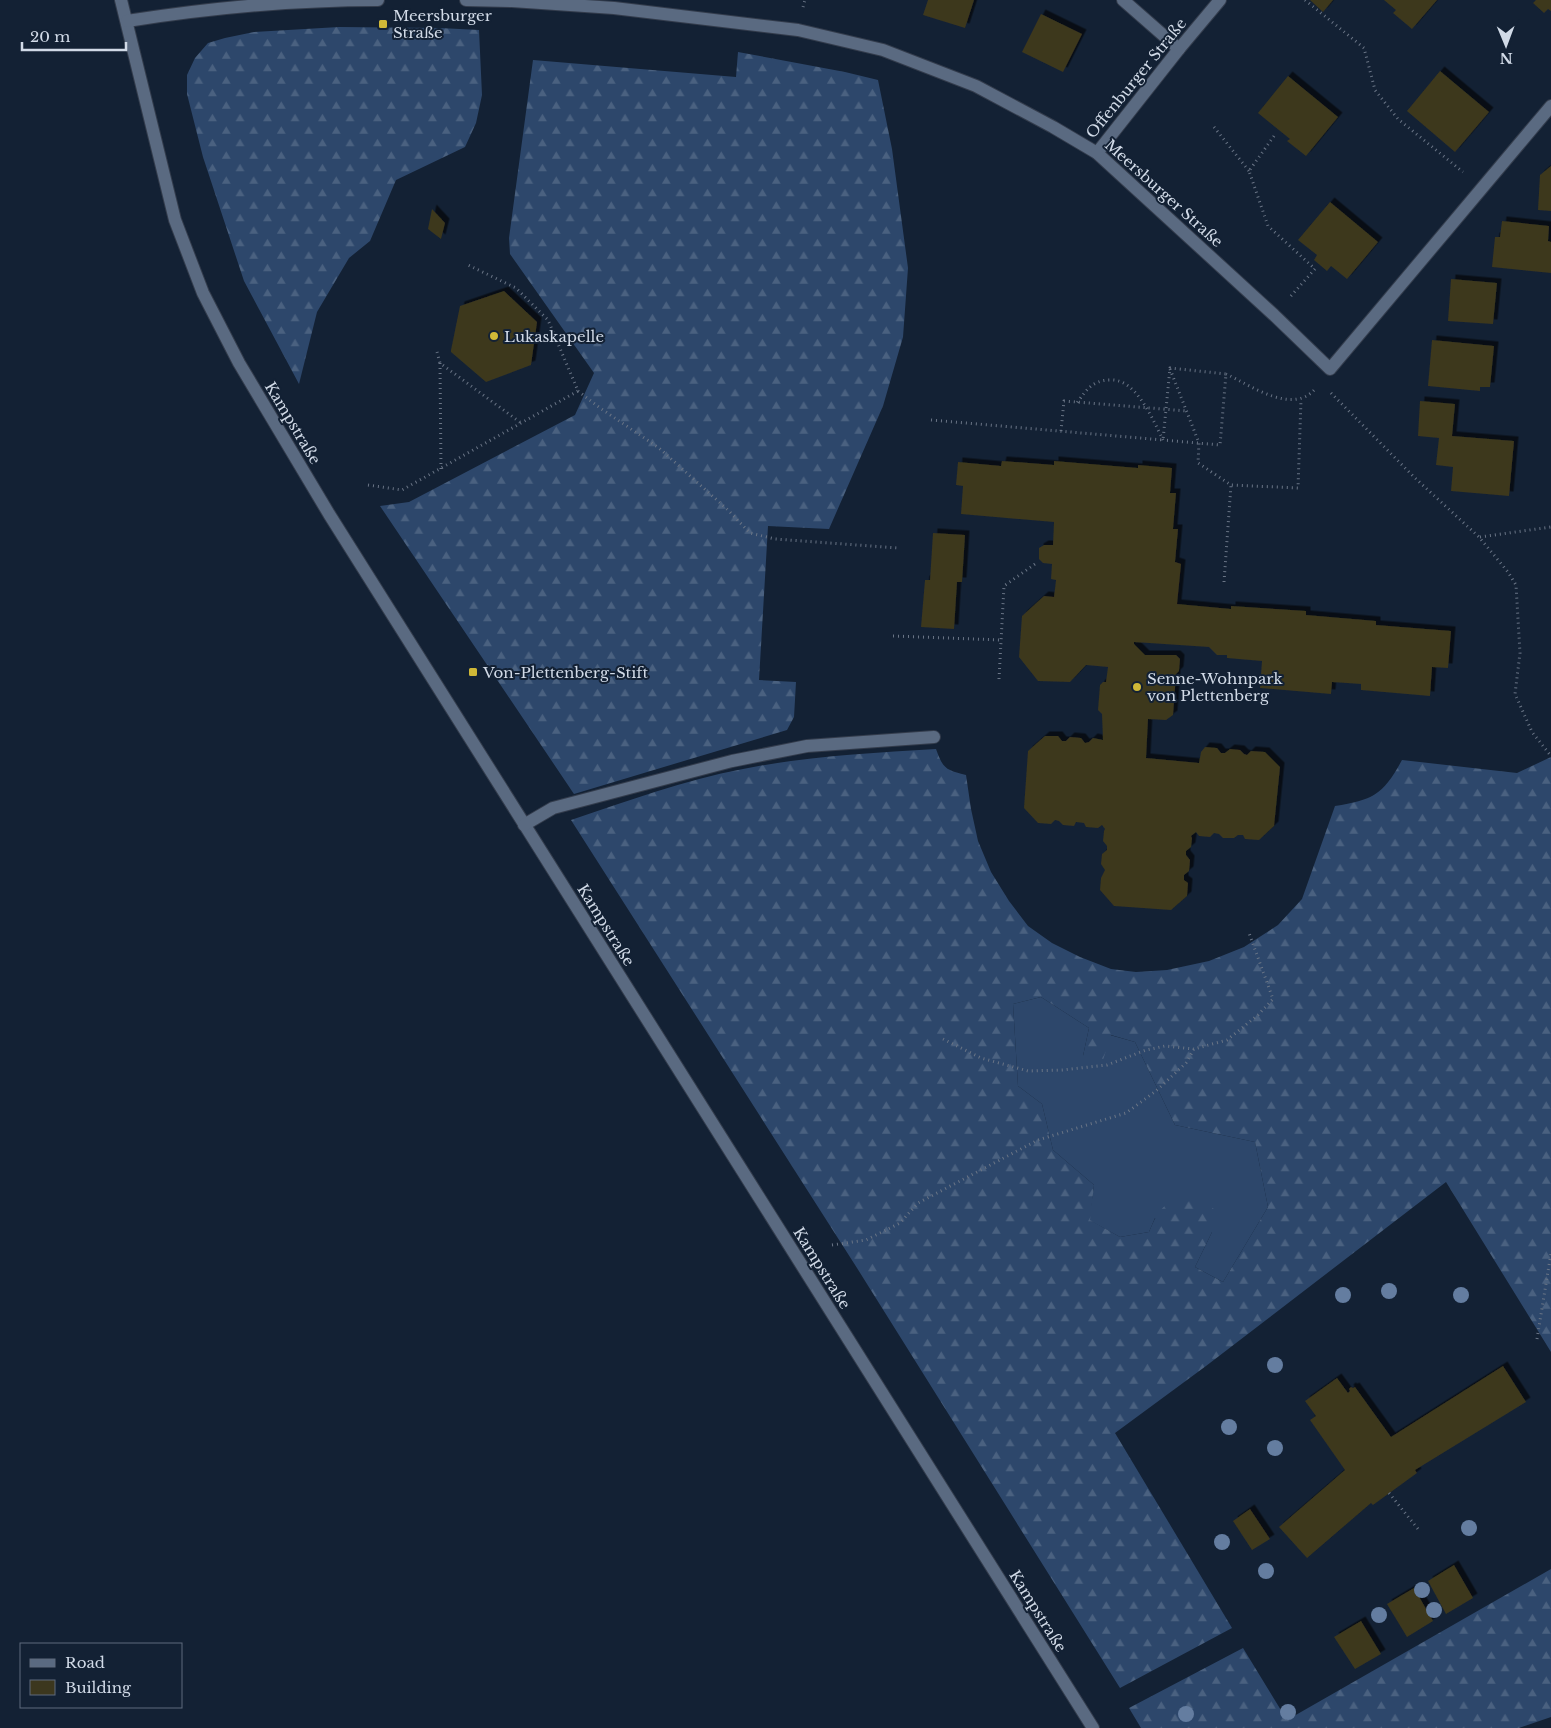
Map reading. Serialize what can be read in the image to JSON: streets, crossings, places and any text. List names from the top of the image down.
{
  "streets": {
    "street": ["Offenburger Straße", "Meersburger Straße", "Kampstraße"]
  },
  "crossings": [
    ["Offenburger Straße", "Meersburger Straße"]
  ],
  "places": {
    "transit": ["Meersburger Straße", "Von-Plettenberg-Stift"],
    "other": ["Lukaskapelle", "Senne-Wohnpark von Plettenberg"]
  },
  "legend": ["Road", "Building"],
  "scale_bar": "20 m",
  "north": "bottom"
}
